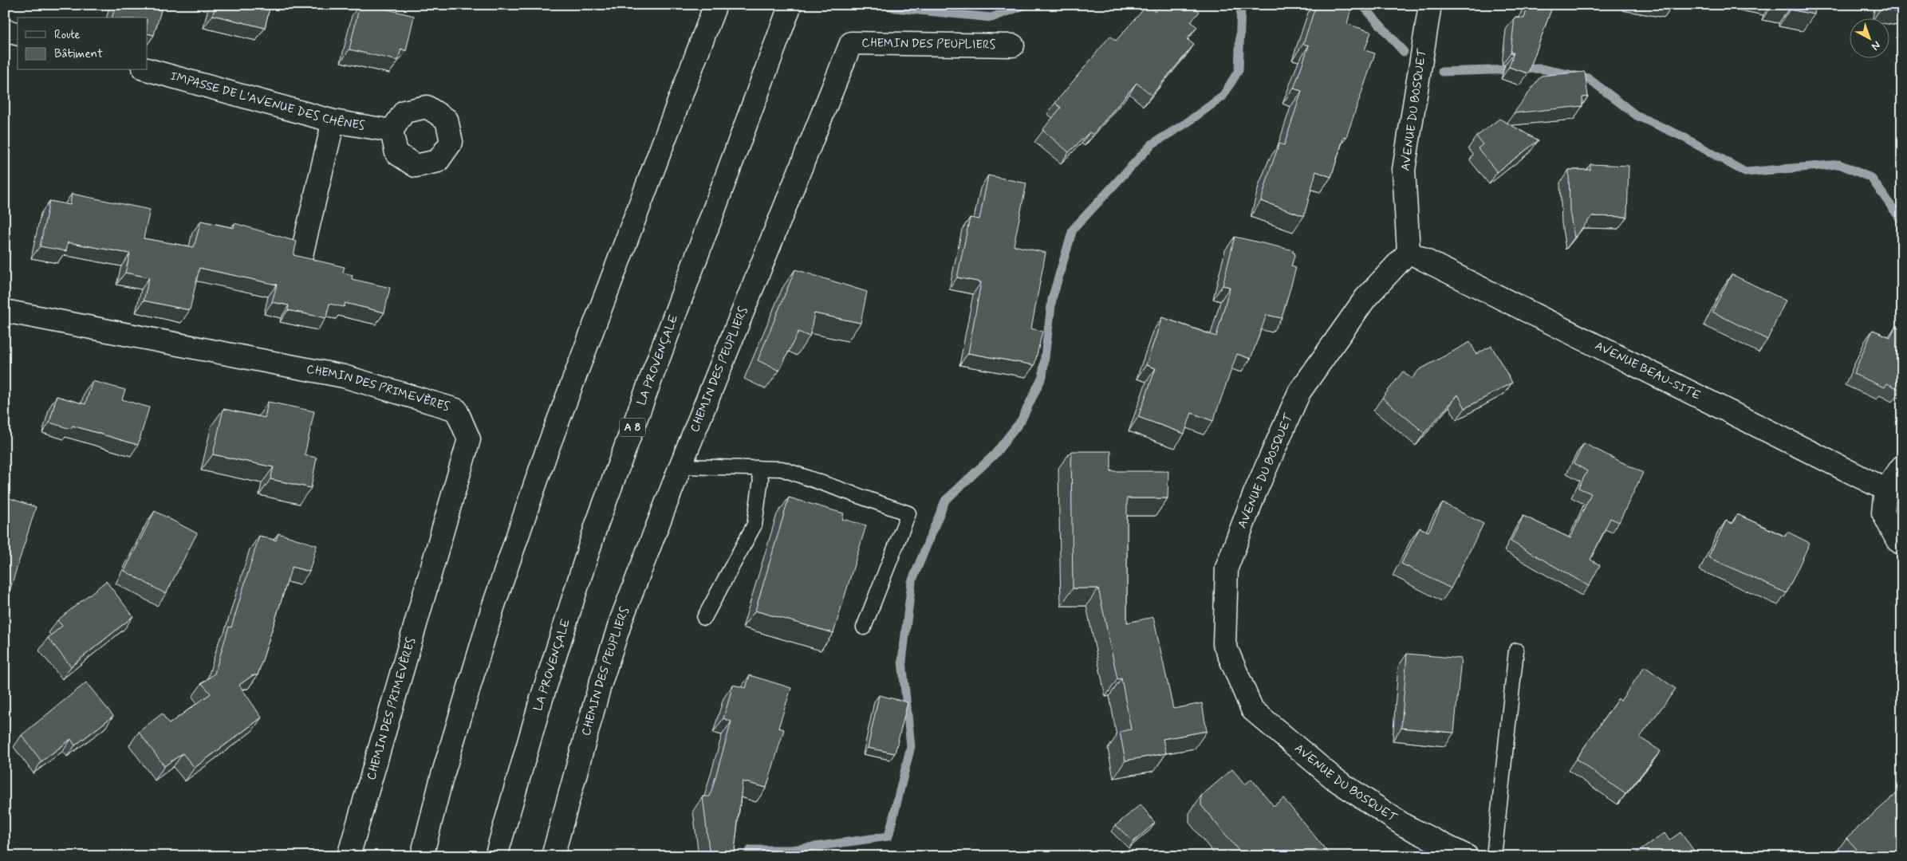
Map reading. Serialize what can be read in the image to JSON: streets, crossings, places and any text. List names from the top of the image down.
{
  "streets": {
    "main road": [
      "CHEMIN DES PEUPLIERS",
      "IMPASSE DE L'AVENUE DES CHÊNES",
      "AVENUE DU BOSQUET",
      "LA PROVENÇALE",
      "AVENUE BEAU-SITE",
      "CHEMIN DES PRIMEVÈRES",
      "A 8"
    ]
  },
  "crossings": [
    ["AVENUE DU BOSQUET", "AVENUE BEAU-SITE"]
  ],
  "legend": ["Route", "Bâtiment"],
  "north": "bottom right"
}
